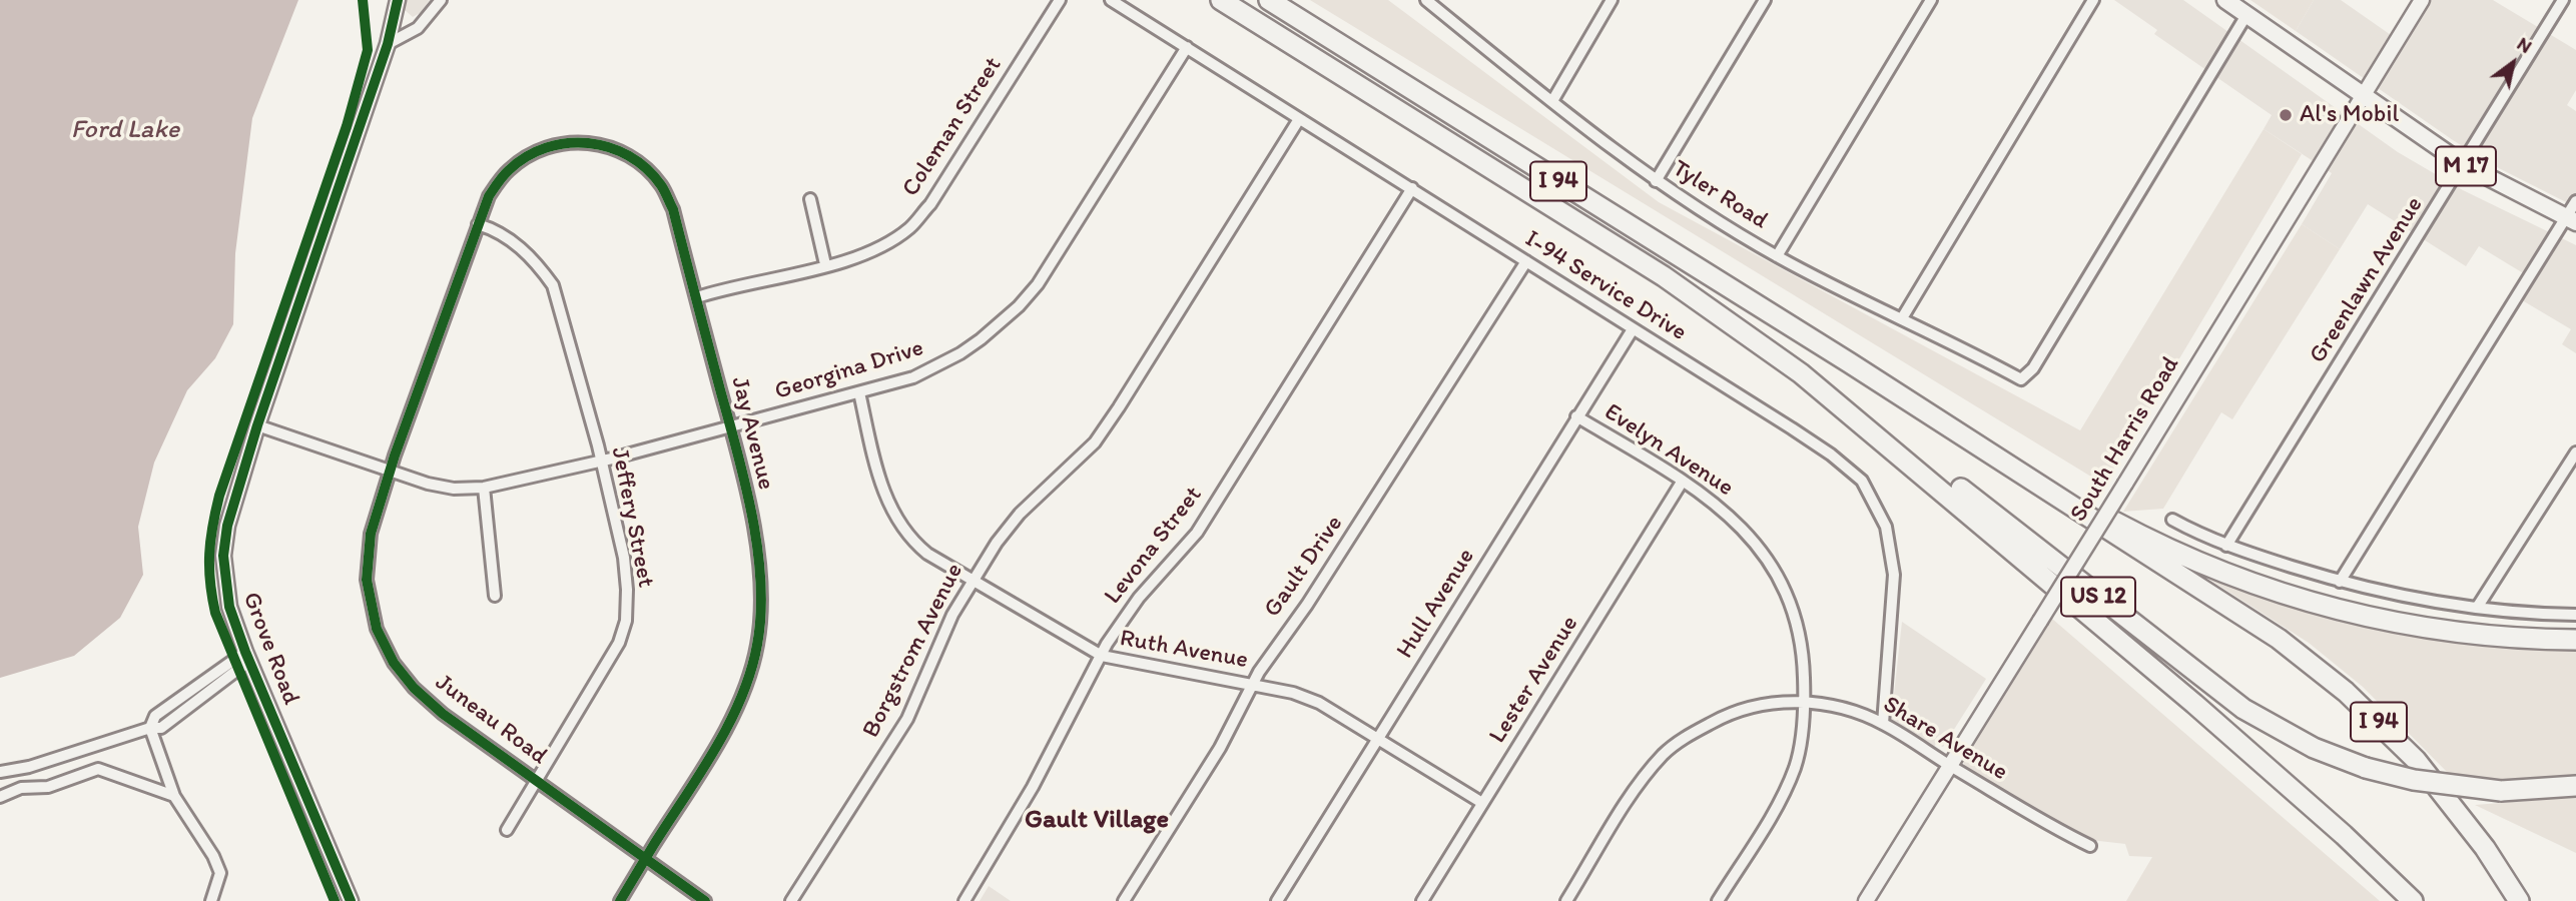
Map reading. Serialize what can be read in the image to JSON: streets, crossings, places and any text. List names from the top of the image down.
{
  "streets": {
    "highway": ["I 94", "US 12"],
    "main road": ["M 17", "South Harris Road", "Grove Road"],
    "street": [
      "Coleman Street",
      "Tyler Road",
      "Greenlawn Avenue",
      "I-94 Service Drive",
      "Georgina Drive",
      "Jay Avenue",
      "Evelyn Avenue",
      "Jeffery Street",
      "Levona Street",
      "Gault Drive",
      "Hull Avenue",
      "Ruth Avenue",
      "Borgstrom Avenue",
      "Lester Avenue",
      "Juneau Road",
      "Share Avenue"
    ]
  },
  "crossings": [
    ["Coleman Street", "Jay Avenue"],
    ["M 17", "Tyler Road"],
    ["M 17", "Greenlawn Avenue"],
    ["M 17", "South Harris Road"],
    ["I 94", "US 12"],
    ["I-94 Service Drive", "Georgina Drive"],
    ["I-94 Service Drive", "Levona Street"],
    ["I-94 Service Drive", "Gault Drive"],
    ["I-94 Service Drive", "Hull Avenue"],
    ["I-94 Service Drive", "Borgstrom Avenue"],
    ["I-94 Service Drive", "Share Avenue"],
    ["Georgina Drive", "Jay Avenue"],
    ["Georgina Drive", "Jeffery Street"],
    ["Georgina Drive", "Grove Road"],
    ["Georgina Drive", "Ruth Avenue"],
    ["Georgina Drive", "Juneau Road"],
    ["Jay Avenue", "Jeffery Street"],
    ["Jay Avenue", "Juneau Road"],
    ["South Harris Road", "Share Avenue"],
    ["Evelyn Avenue", "Hull Avenue"],
    ["Evelyn Avenue", "Lester Avenue"],
    ["Evelyn Avenue", "Share Avenue"],
    ["Jeffery Street", "Juneau Road"],
    ["Levona Street", "Ruth Avenue"],
    ["Gault Drive", "Ruth Avenue"],
    ["Hull Avenue", "Ruth Avenue"],
    ["Ruth Avenue", "Borgstrom Avenue"],
    ["Ruth Avenue", "Lester Avenue"]
  ],
  "districts": ["Gault Village"],
  "water": ["Ford Lake"],
  "places": ["Al's Mobil"],
  "north": "top right"
}
